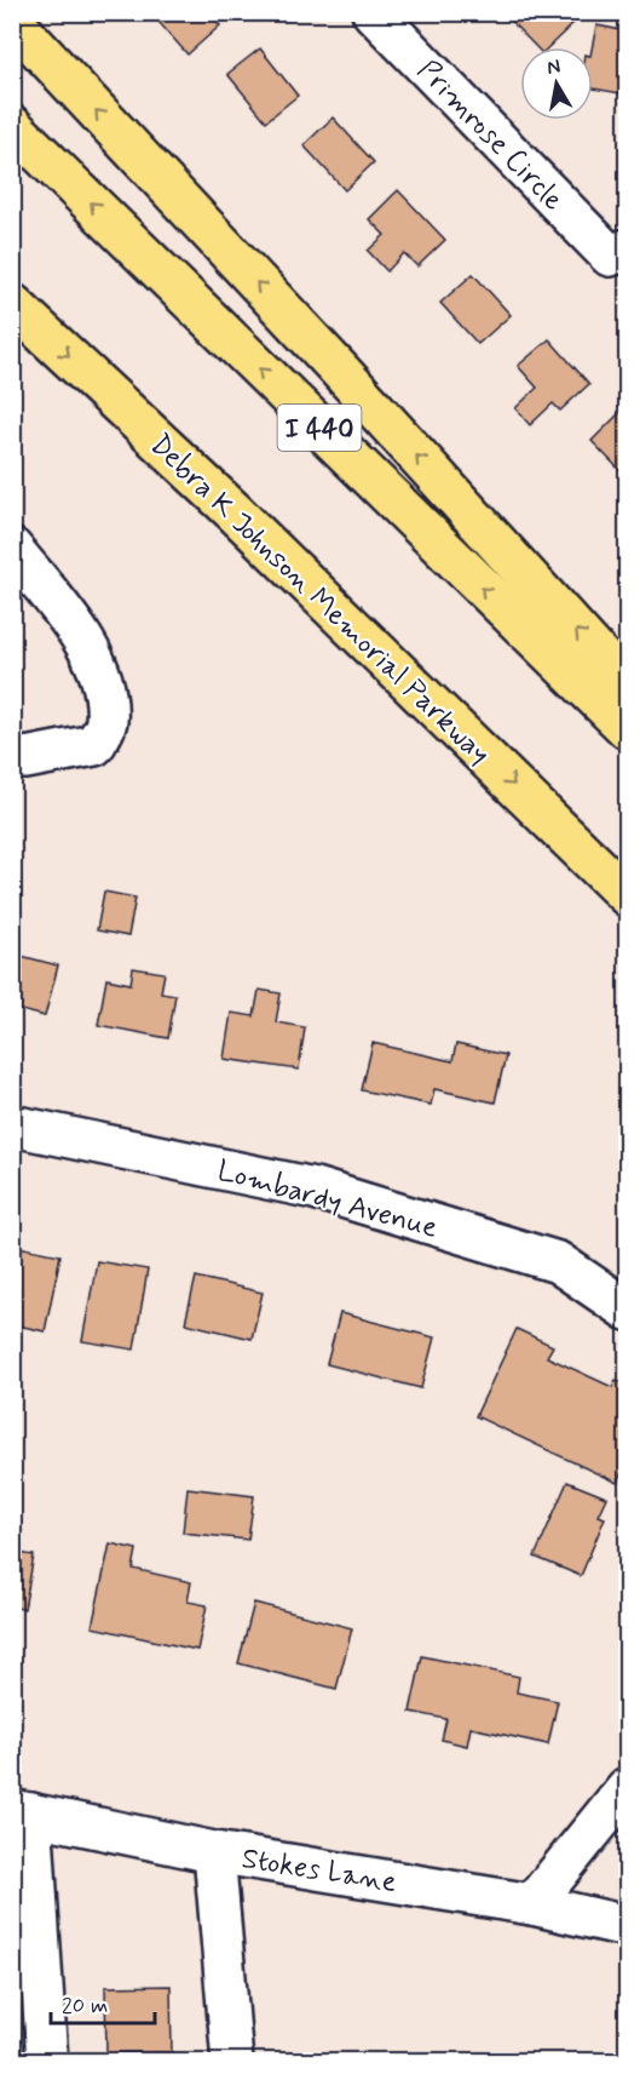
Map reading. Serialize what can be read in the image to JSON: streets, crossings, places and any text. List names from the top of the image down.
{
  "streets": {
    "highway": ["I 440", "Debra K Johnson Memorial Parkway"],
    "street": ["Primrose Circle", "Lombardy Avenue", "Stokes Lane"]
  },
  "scale_bar": "20 m",
  "north": "top"
}
